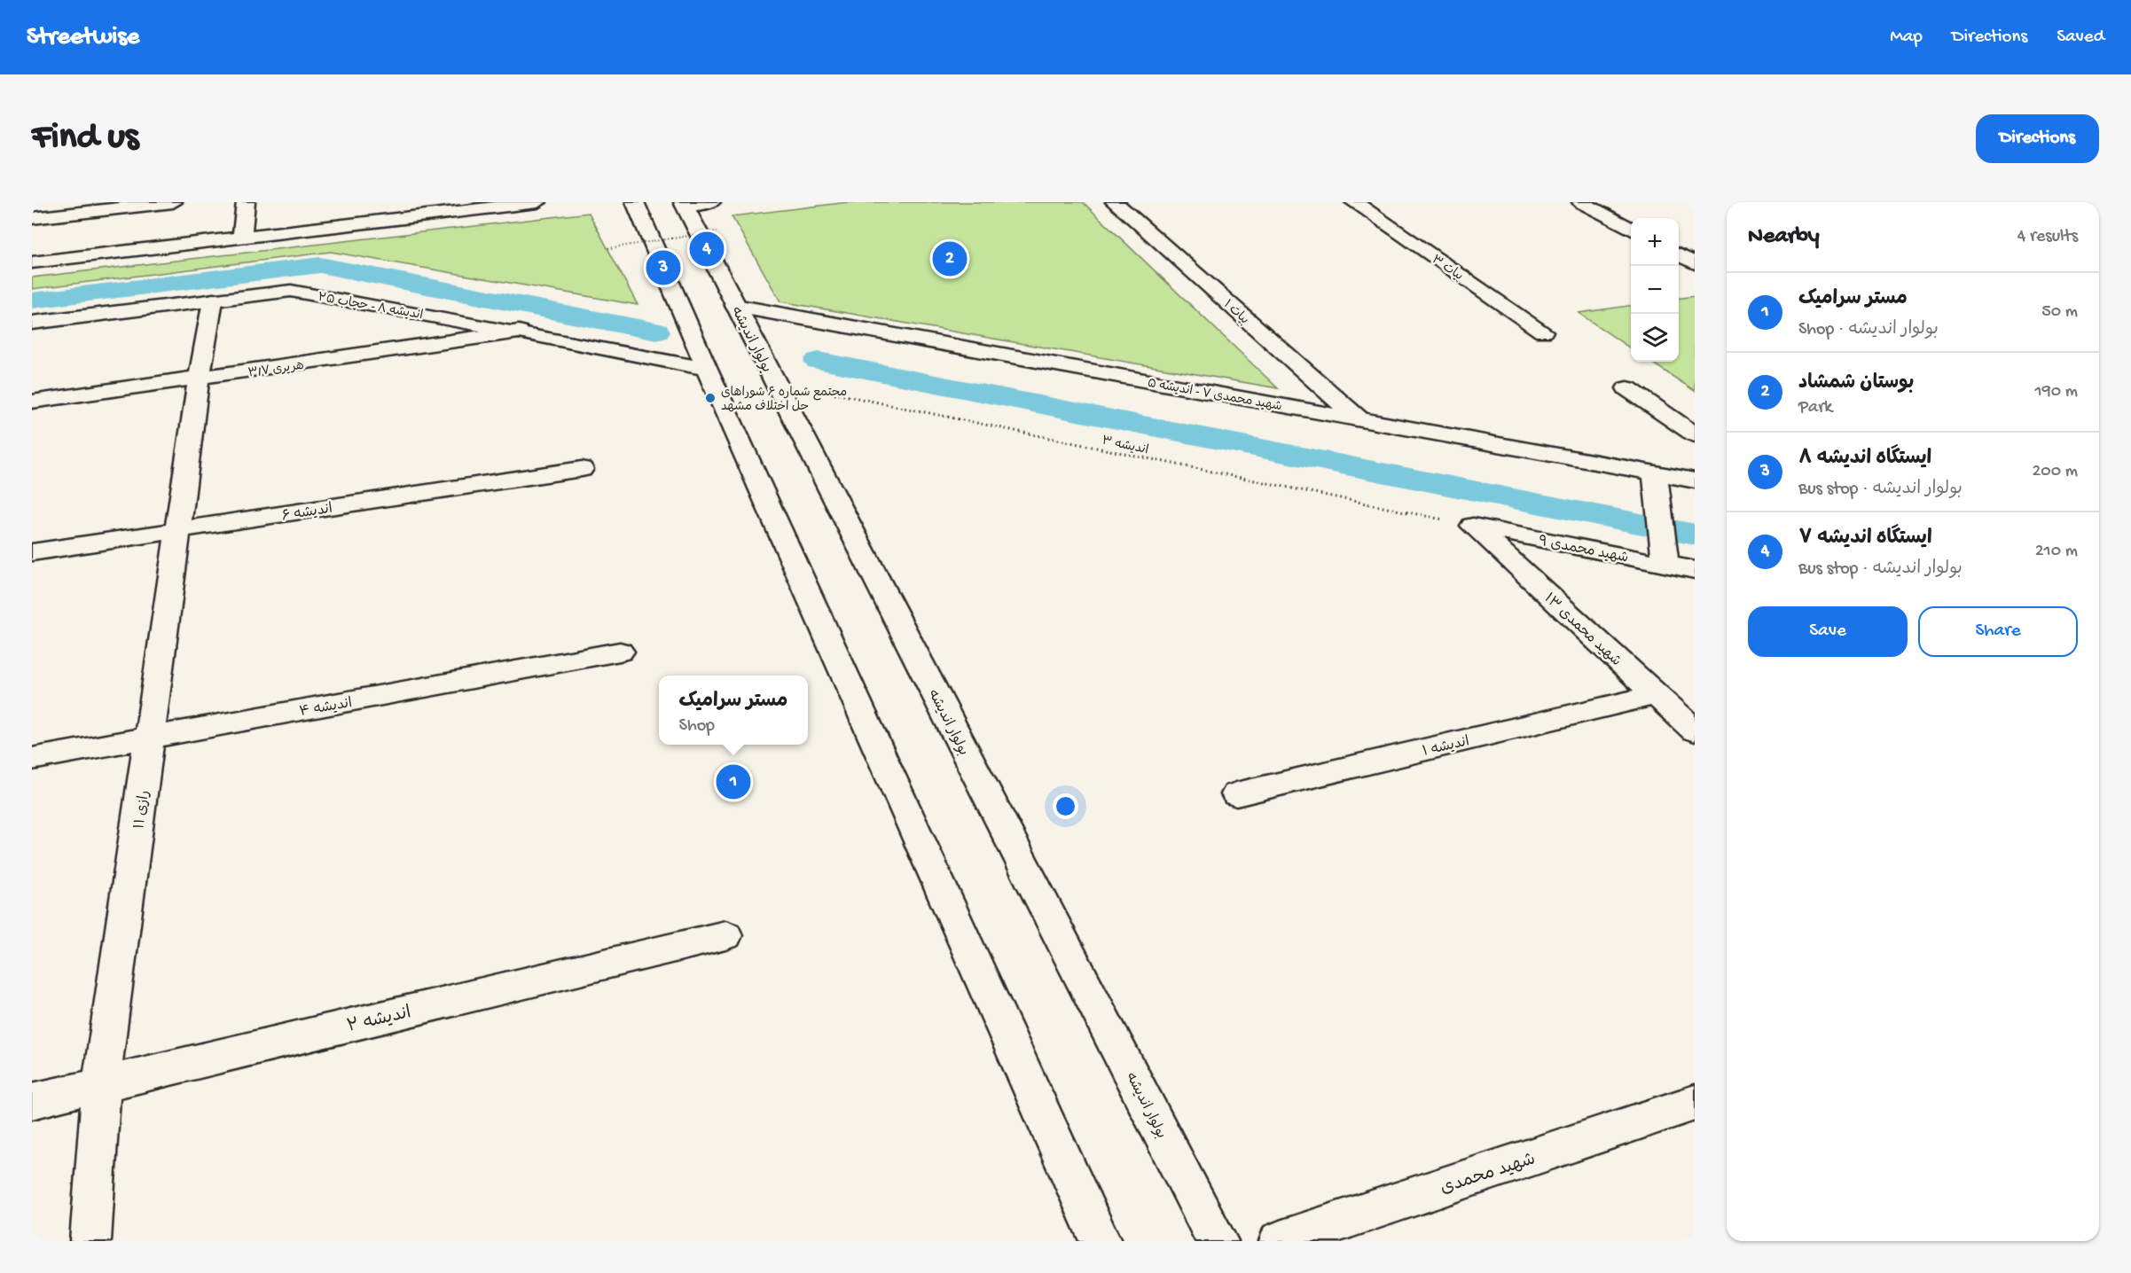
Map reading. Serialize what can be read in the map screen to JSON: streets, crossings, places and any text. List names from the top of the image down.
{
  "streets": {
    "street": [
      "بیات ۳",
      "اندیشه ۸ - حجاب ۲۵",
      "بیات ۱",
      "بولوار اندیشه",
      "هریری ۳/۷",
      "شهید محمدی ۷ - اندیشه ۵",
      "اندیشه ۶",
      "شهید محمدی ۹",
      "شهید محمدی ۱۳",
      "اندیشه ۴",
      "اندیشه ۱",
      "رازی ۱۱",
      "اندیشه ۲",
      "شهید محمدی"
    ],
    "path": ["اندیشه ۳"]
  },
  "crossings": [
    ["اندیشه ۸ - حجاب ۲۵", "هریری ۳/۷"],
    ["اندیشه ۸ - حجاب ۲۵", "رازی ۱۱"],
    ["بیات ۱", "شهید محمدی ۷ - اندیشه ۵"],
    ["بولوار اندیشه", "شهید محمدی ۷ - اندیشه ۵"],
    ["بولوار اندیشه", "اندیشه ۳"],
    ["هریری ۳/۷", "رازی ۱۱"],
    ["اندیشه ۳", "شهید محمدی ۹"],
    ["اندیشه ۳", "شهید محمدی ۱۳"],
    ["اندیشه ۶", "رازی ۱۱"],
    ["شهید محمدی ۹", "شهید محمدی ۱۳"],
    ["شهید محمدی ۱۳", "اندیشه ۱"],
    ["اندیشه ۴", "رازی ۱۱"],
    ["رازی ۱۱", "اندیشه ۲"]
  ],
  "places": ["مجتمع شماره ۶ شوراهای حل اختلاف مشهد"],
  "page": {
    "header": "Streetwise",
    "nav": ["Map", "Directions", "Saved"],
    "buttons": [
      "Directions",
      ["Save", "Share"]
    ],
    "title": "Find us",
    "heading": ["Nearby", "4 results"],
    "map_buttons": ["+", "−"],
    "pins": [
      "4",
      "2",
      "3",
      "1"
    ],
    "list": [
      {
        "mark": "1",
        "name": "مستر سرامیک",
        "note": "Shop · بولوار اندیشه",
        "value": "50 m"
      },
      {
        "mark": "2",
        "name": "بوستان شمشاد",
        "note": "Park",
        "value": "190 m"
      },
      {
        "mark": "3",
        "name": "ایستگاه اندیشه ۸",
        "note": "Bus stop · بولوار اندیشه",
        "value": "200 m"
      },
      {
        "mark": "4",
        "name": "ایستگاه اندیشه ۷",
        "note": "Bus stop · بولوار اندیشه",
        "value": "210 m"
      }
    ],
    "popup": ["مستر سرامیک", "Shop"]
  }
}
